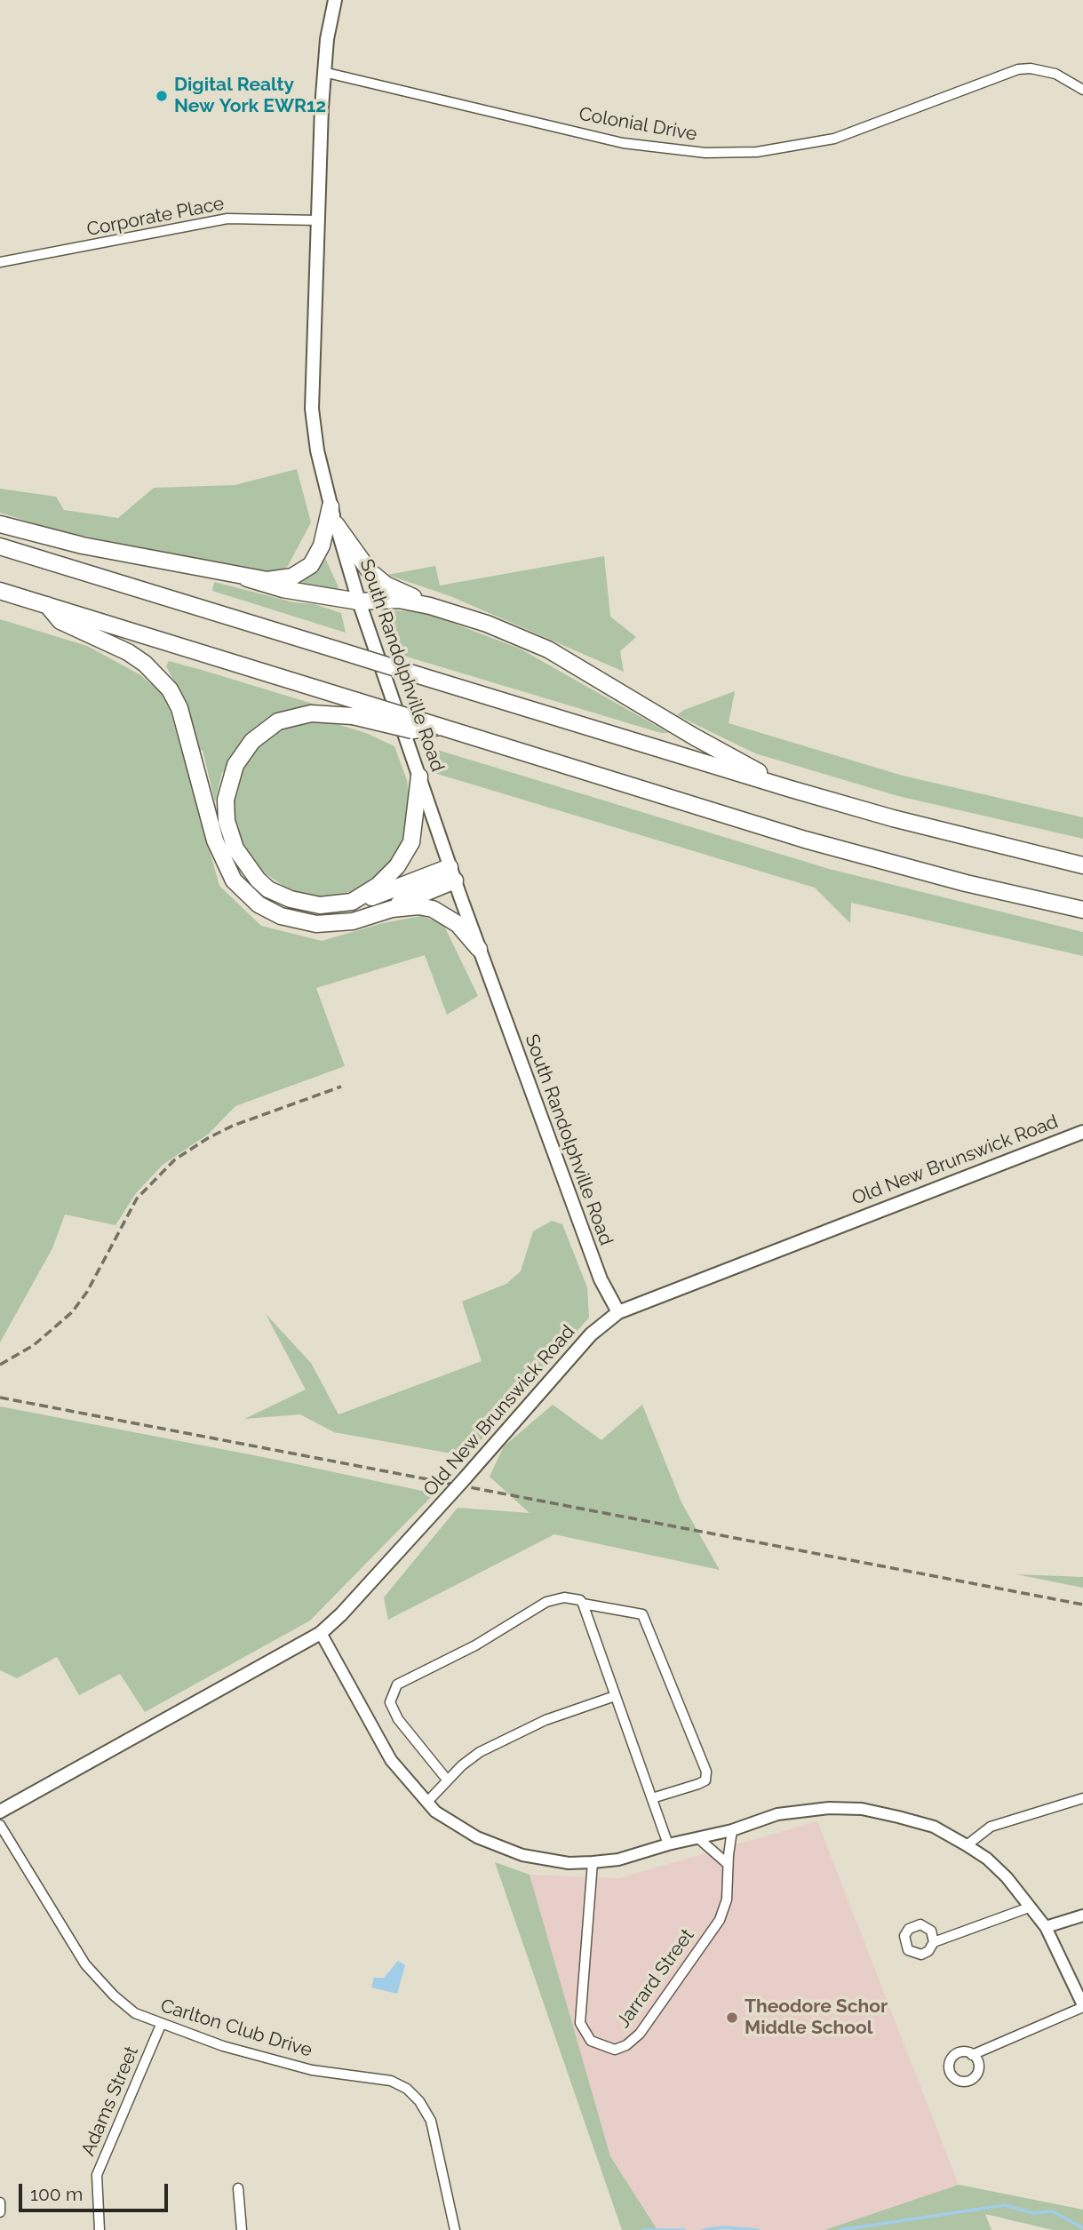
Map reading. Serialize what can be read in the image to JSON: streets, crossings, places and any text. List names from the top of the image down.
{
  "streets": {
    "main road": ["South Randolphville Road", "Old New Brunswick Road"],
    "street": [
      "Colonial Drive",
      "Corporate Place",
      "Jarrard Street",
      "Carlton Club Drive",
      "Adams Street"
    ]
  },
  "crossings": [
    ["Colonial Drive", "South Randolphville Road"],
    ["Corporate Place", "South Randolphville Road"],
    ["South Randolphville Road", "Old New Brunswick Road"],
    ["Carlton Club Drive", "Adams Street"]
  ],
  "places": ["Digital Realty New York EWR12", "Theodore Schor Middle School"],
  "scale_bar": "100 m"
}
